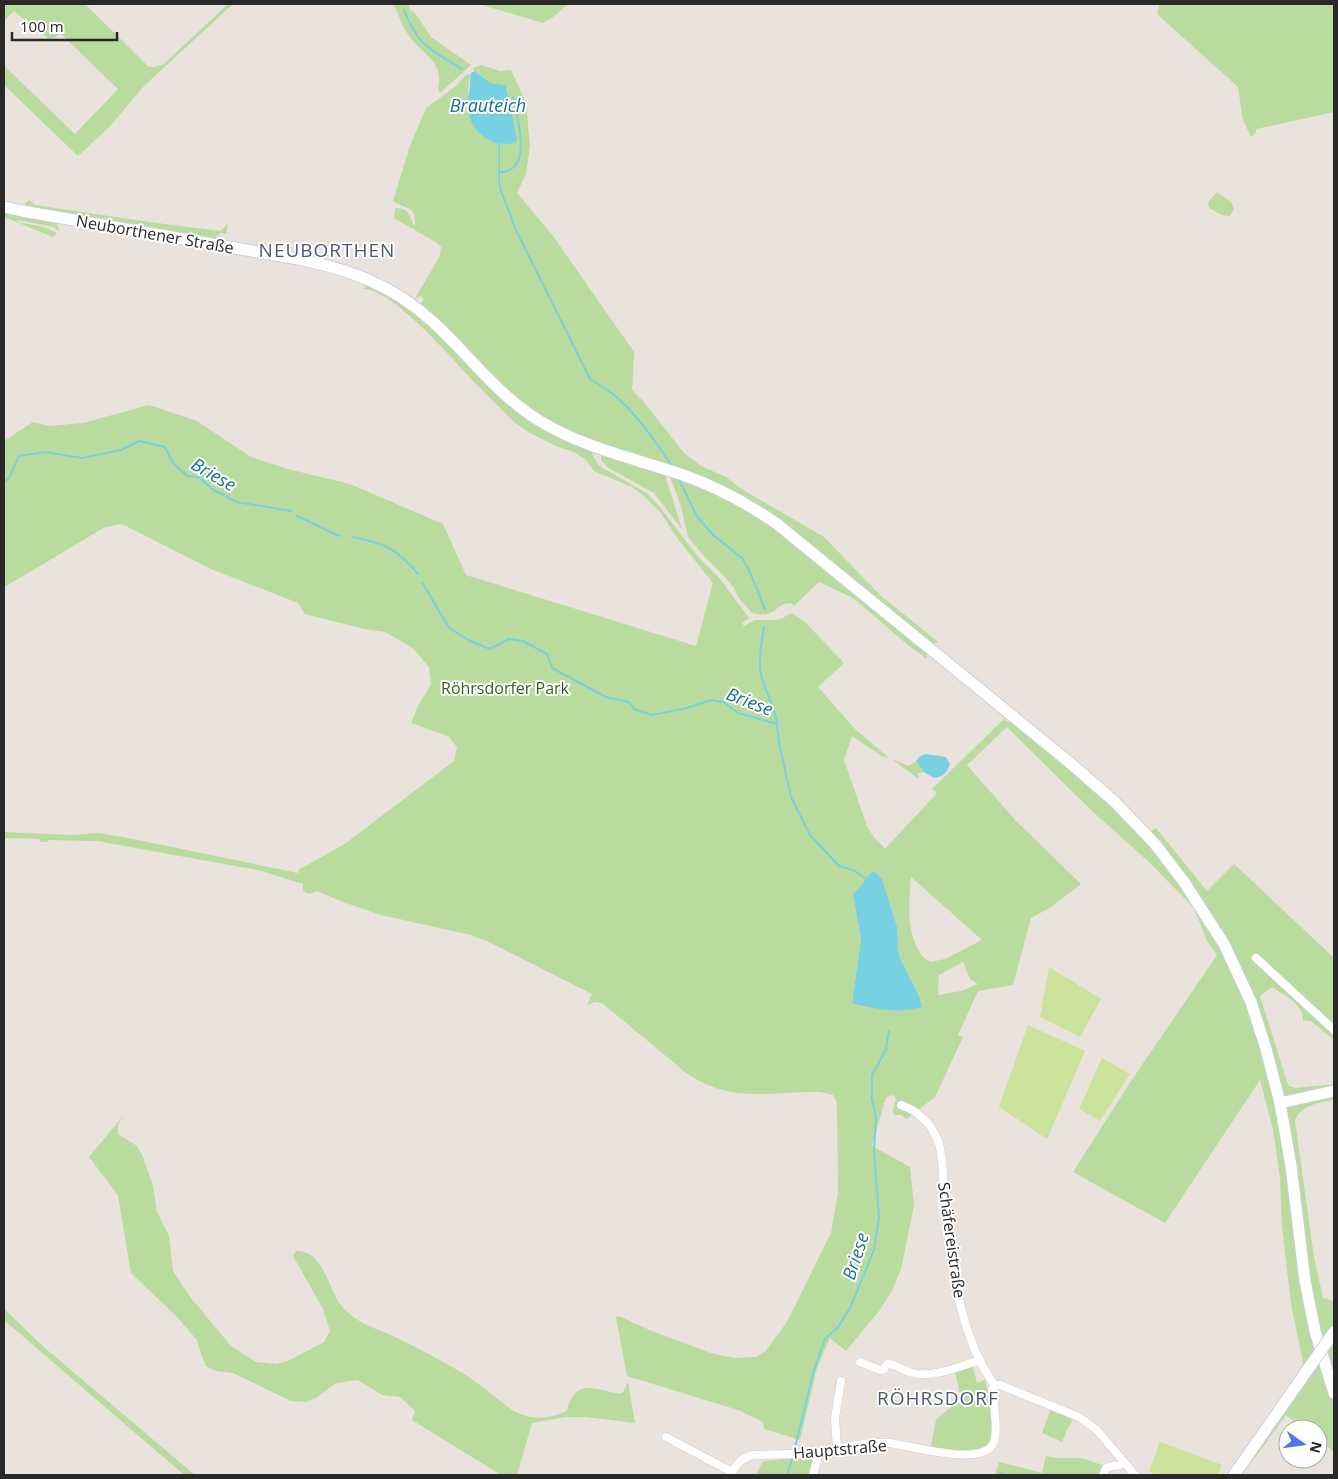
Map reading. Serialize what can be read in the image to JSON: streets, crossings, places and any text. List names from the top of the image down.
{
  "streets": {
    "main road": ["Neuborthener Straße"],
    "street": ["Schäfereistraße", "Hauptstraße"]
  },
  "crossings": [
    ["Schäfereistraße", "Hauptstraße"]
  ],
  "districts": ["NEUBORTHEN", "RÖHRSDORF"],
  "water": ["Brauteich", "Briese"],
  "parks": ["Röhrsdorfer Park"],
  "scale_bar": "100 m",
  "north": "right"
}
